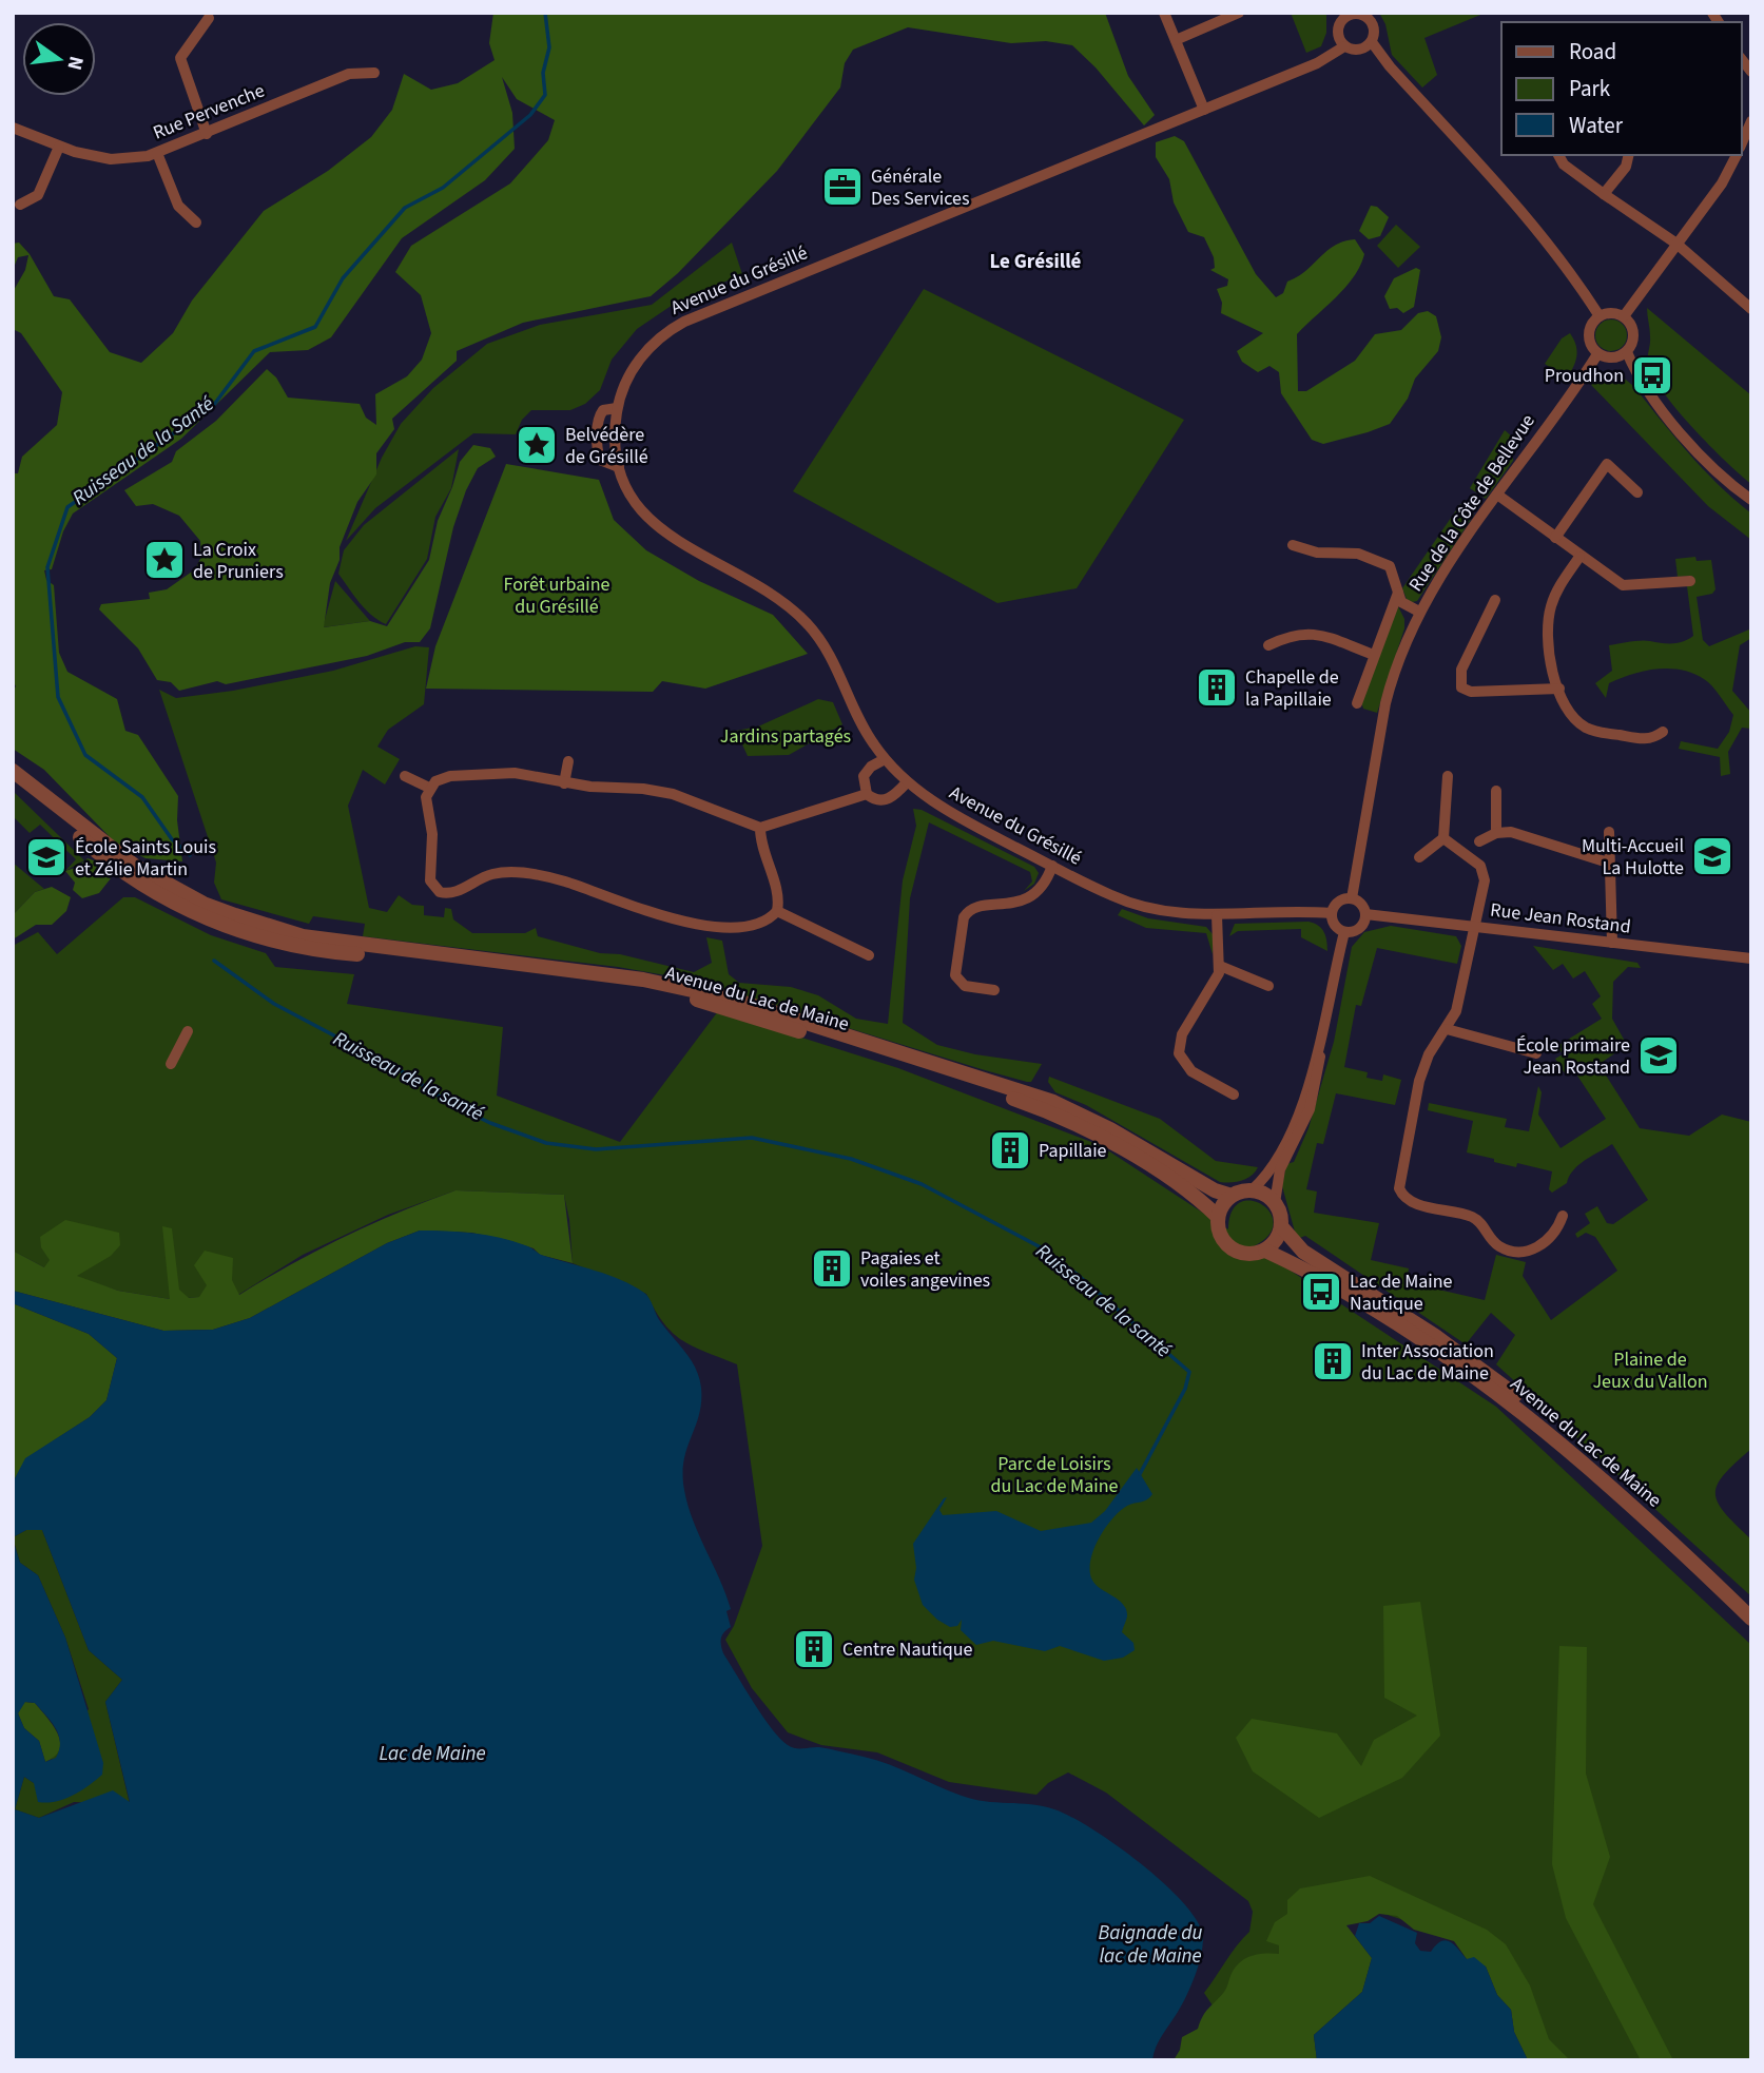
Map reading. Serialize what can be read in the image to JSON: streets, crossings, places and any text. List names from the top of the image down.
{
  "streets": {
    "street": [
      "Rue Pervenche",
      "Avenue du Grésillé",
      "Rue de la Côte de Bellevue",
      "Rue Jean Rostand",
      "Avenue du Lac de Maine"
    ]
  },
  "crossings": [
    ["Avenue du Grésillé", "Rue de la Côte de Bellevue"],
    ["Avenue du Grésillé", "Rue Jean Rostand"],
    ["Rue de la Côte de Bellevue", "Rue Jean Rostand"]
  ],
  "districts": ["Le Grésillé"],
  "water": [
    "Ruisseau de la Santé",
    "Ruisseau de la santé",
    "Lac de Maine",
    "Baignade du lac de Maine"
  ],
  "parks": [
    "Forêt urbaine du Grésillé",
    "Jardins partagés",
    "Plaine de Jeux du Vallon",
    "Parc de Loisirs du Lac de Maine"
  ],
  "places": {
    "office": ["Générale Des Services"],
    "bus stop": ["Proudhon", "Lac de Maine Nautique"],
    "place": ["Belvédère de Grésillé", "La Croix de Pruniers"],
    "building": [
      "Chapelle de la Papillaie",
      "Papillaie",
      "Pagaies et voiles angevines",
      "Inter Association du Lac de Maine",
      "Centre Nautique"
    ],
    "school or university": ["Multi-Accueil La Hulotte", "École Saints Louis et Zélie Martin", "École primaire Jean Rostand"]
  },
  "legend": ["Road", "Park", "Water"],
  "north": "right"
}
